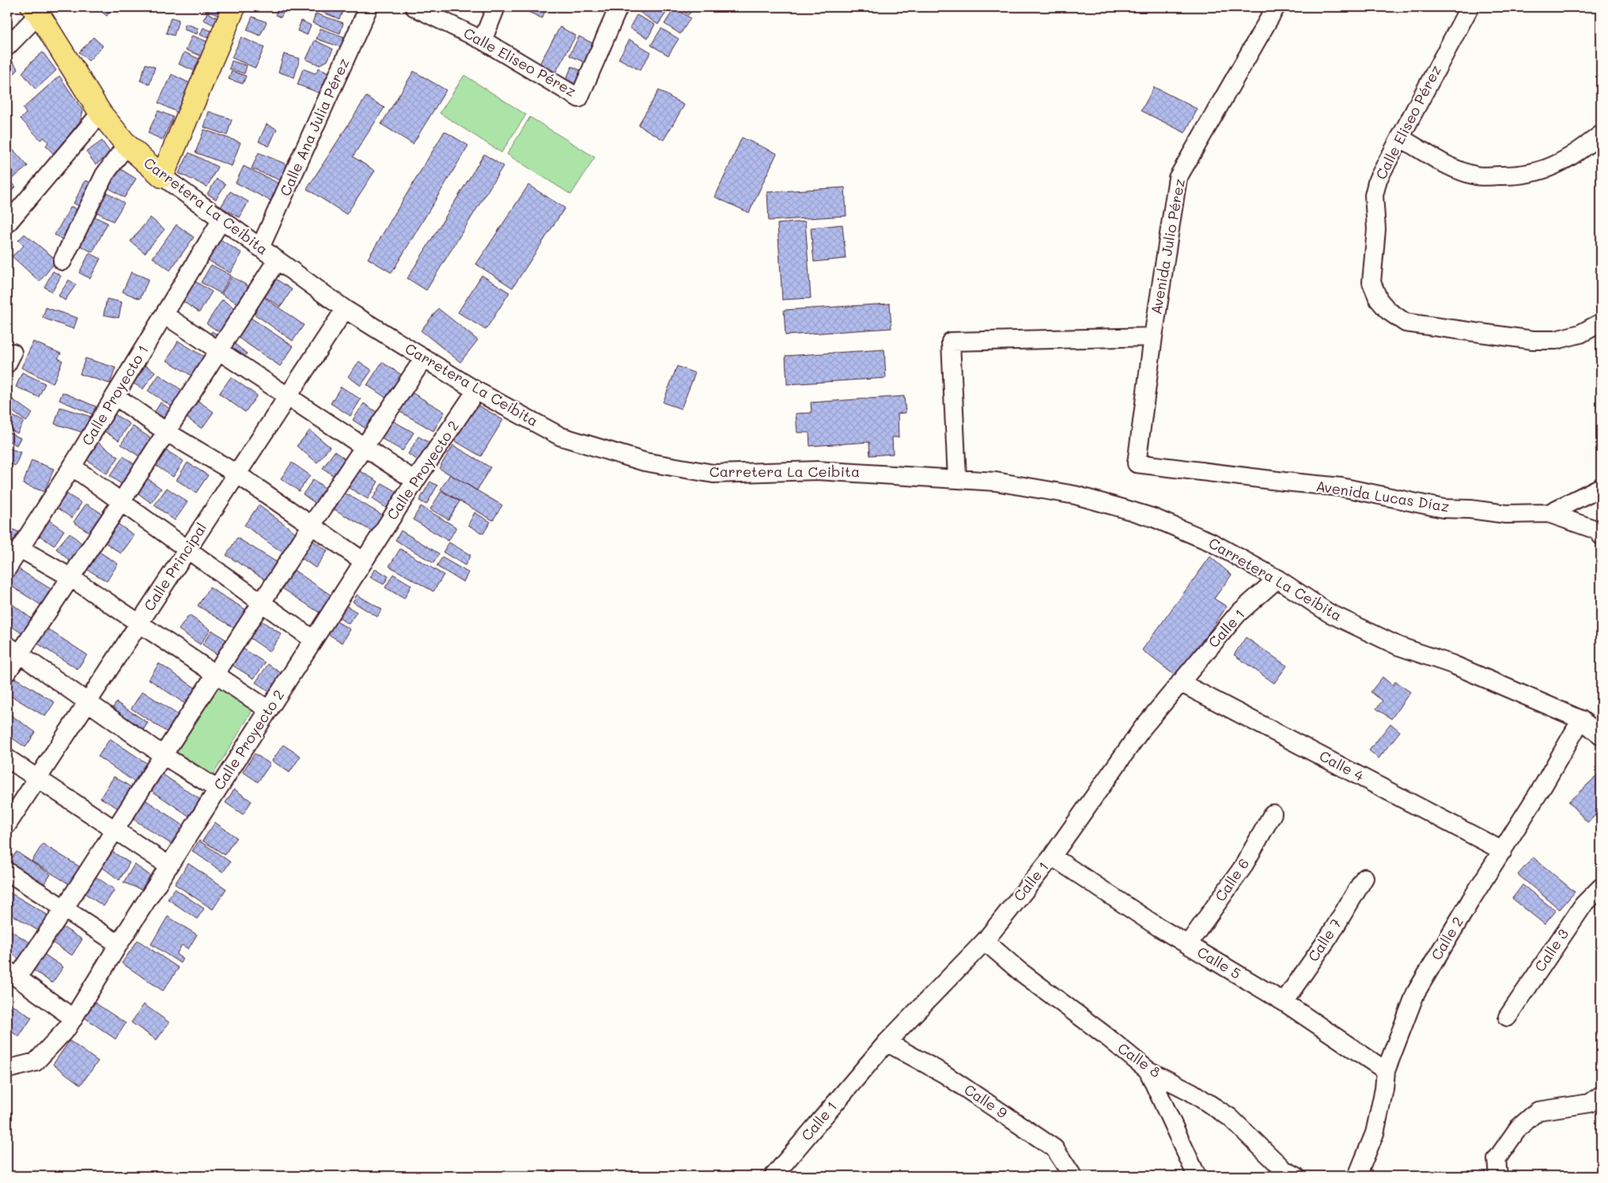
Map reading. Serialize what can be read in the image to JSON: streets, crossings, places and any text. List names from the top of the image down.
{
  "streets": {
    "main road": ["Carretera La Ceibita"],
    "street": [
      "Calle Eliseo Pérez",
      "Calle Ana Julia Pérez",
      "Avenida Julio Pérez",
      "Calle Proyecto 1",
      "Calle Proyecto 2",
      "Avenida Lucas Díaz",
      "Calle Principal",
      "Calle 1",
      "Calle 4",
      "Calle 6",
      "Calle 2",
      "Calle 7",
      "Calle 3",
      "Calle 5",
      "Calle 8",
      "Calle 9"
    ]
  },
  "crossings": [
    ["Calle Ana Julia Pérez", "Carretera La Ceibita"],
    ["Carretera La Ceibita", "Calle Proyecto 1"],
    ["Carretera La Ceibita", "Calle Proyecto 2"],
    ["Carretera La Ceibita", "Calle Principal"],
    ["Carretera La Ceibita", "Calle 1"],
    ["Carretera La Ceibita", "Calle 2"],
    ["Avenida Julio Pérez", "Avenida Lucas Díaz"],
    ["Calle 1", "Calle 4"],
    ["Calle 1", "Calle 5"],
    ["Calle 1", "Calle 8"],
    ["Calle 1", "Calle 9"],
    ["Calle 4", "Calle 2"],
    ["Calle 6", "Calle 5"],
    ["Calle 2", "Calle 5"],
    ["Calle 7", "Calle 5"]
  ]
}
